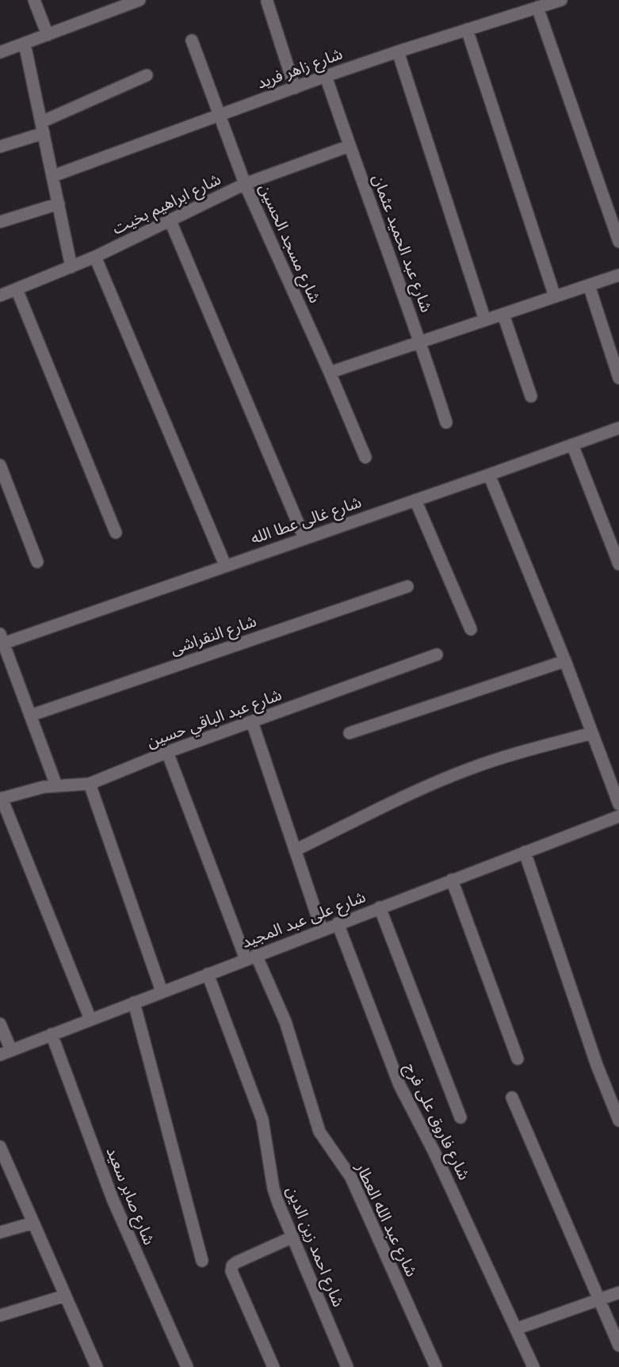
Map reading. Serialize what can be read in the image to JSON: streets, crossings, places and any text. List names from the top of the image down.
{
  "streets": {
    "street": [
      "شارع زاهر فريد",
      "شارع ابراهيم بخيت",
      "شارع مسجد الحسين",
      "شارع عبد الحميد عثمان",
      "شارع غالى عطا الله",
      "شارع النقراشى",
      "شارع عبد الباقي حسين",
      "شارع على عبد المجيد",
      "شارع فاروق على فرج",
      "شارع صابر سعيد",
      "شارع عبد الله العطار",
      "شارع احمد زين الدين"
    ]
  },
  "crossings": [
    ["شارع زاهر فريد", "شارع مسجد الحسين"],
    ["شارع زاهر فريد", "شارع عبد الحميد عثمان"],
    ["شارع ابراهيم بخيت", "شارع مسجد الحسين"],
    ["شارع ابراهيم بخيت", "شارع عبد الحميد عثمان"],
    ["شارع عبد الباقي حسين", "شارع عبد الله العطار"],
    ["شارع على عبد المجيد", "شارع فاروق على فرج"],
    ["شارع على عبد المجيد", "شارع صابر سعيد"],
    ["شارع على عبد المجيد", "شارع عبد الله العطار"],
    ["شارع على عبد المجيد", "شارع احمد زين الدين"]
  ]
}
